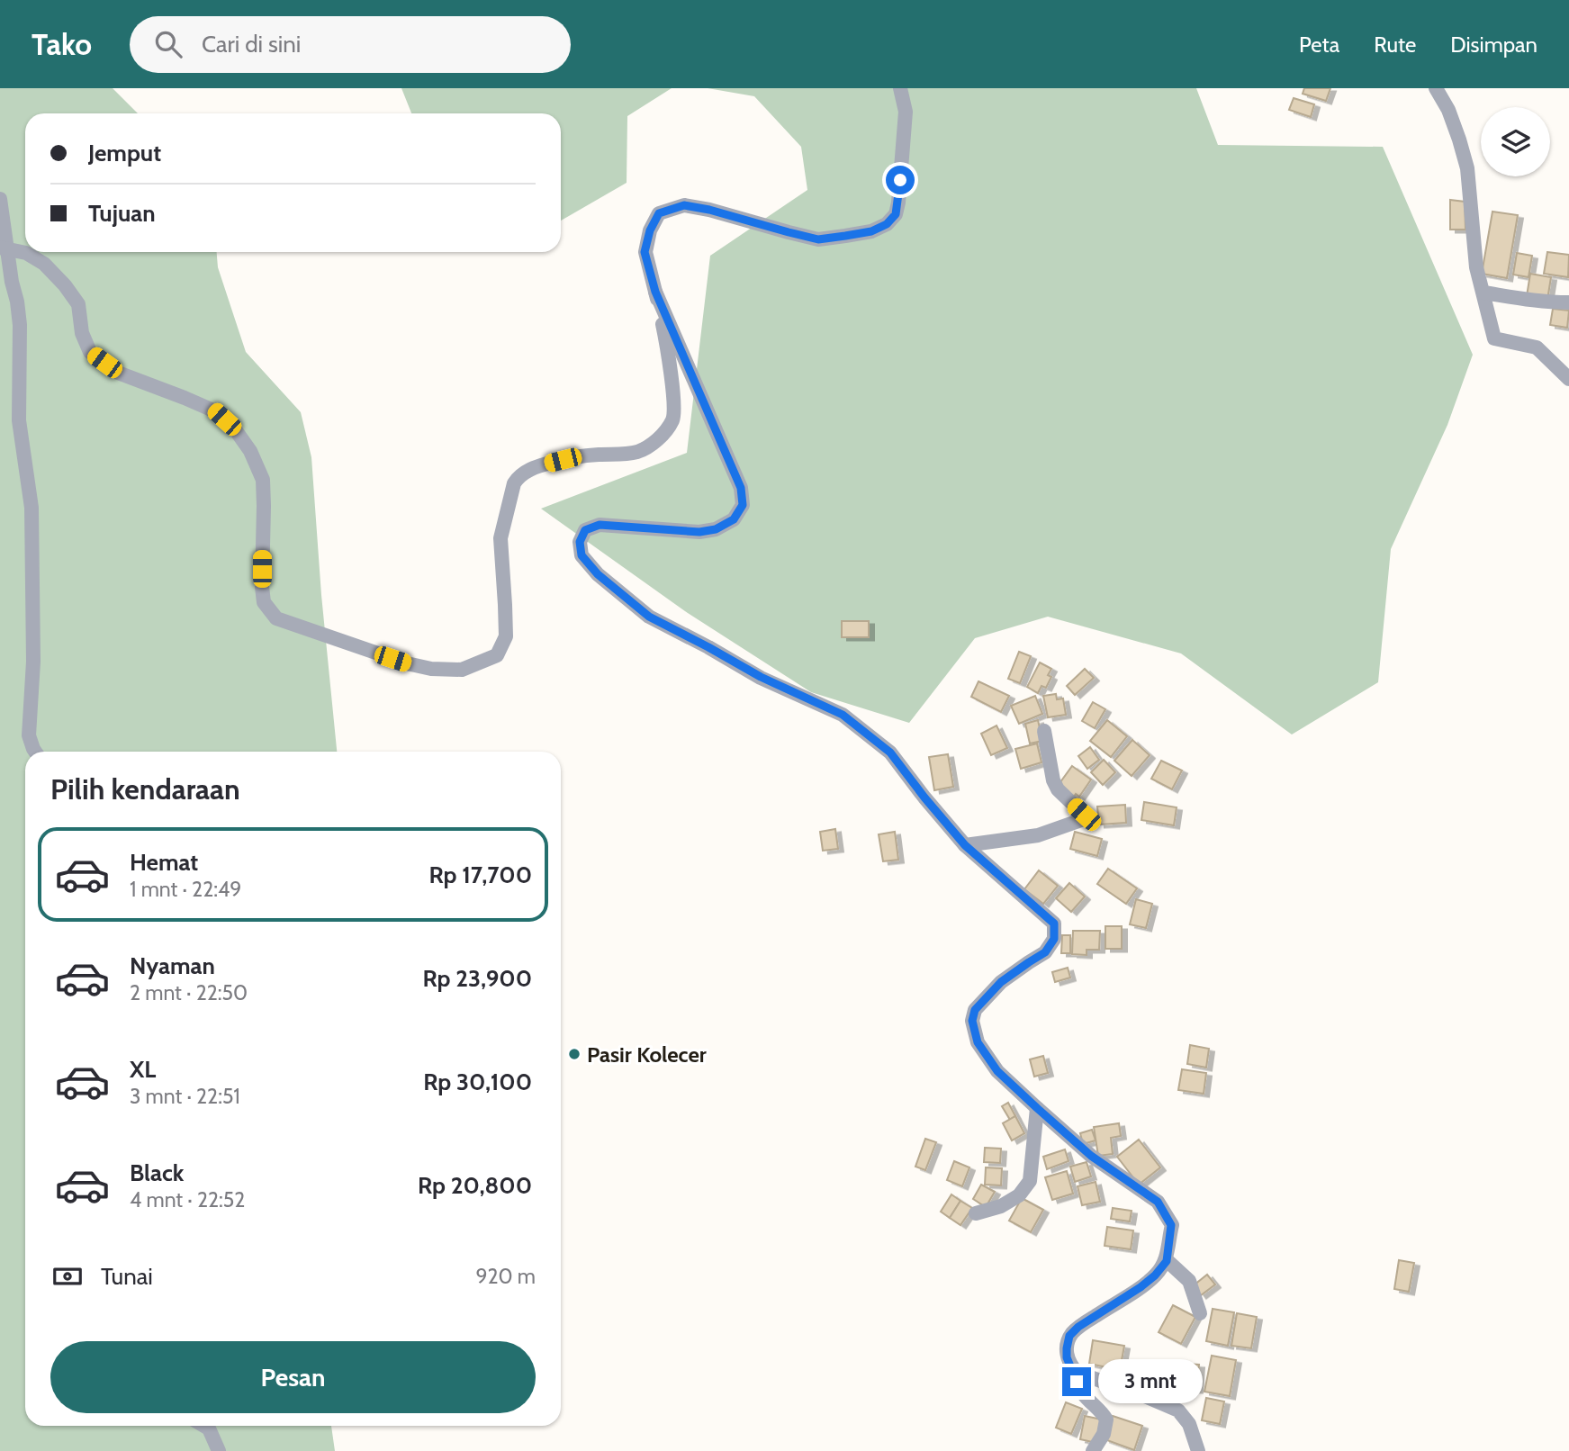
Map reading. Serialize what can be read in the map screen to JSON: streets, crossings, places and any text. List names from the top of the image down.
{
  "places": ["Pasir Kolecer"],
  "page": {
    "header": "Tako",
    "search": "Cari di sini",
    "nav": ["Peta", "Rute", "Disimpan"],
    "banner": ["Jemput", "Tujuan"],
    "heading": "Pilih kendaraan",
    "list": [
      {
        "name": "Hemat",
        "note": "1 mnt · 22:49",
        "value": "Rp 17,700"
      },
      {
        "name": "Nyaman",
        "note": "2 mnt · 22:50",
        "value": "Rp 23,900"
      },
      {
        "name": "XL",
        "note": "3 mnt · 22:51",
        "value": "Rp 30,100"
      },
      {
        "name": "Black",
        "note": "4 mnt · 22:52",
        "value": "Rp 20,800"
      }
    ],
    "pay": ["Tunai", "920 m"],
    "buttons": "Pesan",
    "bubble": "3 mnt"
  }
}
